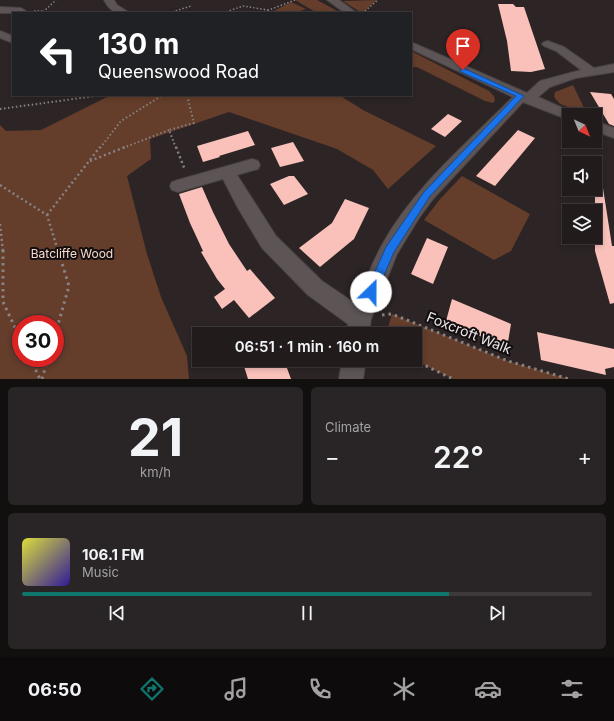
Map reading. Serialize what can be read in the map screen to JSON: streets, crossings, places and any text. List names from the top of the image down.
{
  "streets": {
    "path": ["Foxcroft Walk"]
  },
  "parks": ["Batcliffe Wood"],
  "north": "bottom right",
  "page": {
    "turn": ["130 m", "Queenswood Road"],
    "limit": "30",
    "trip": "06:51 · 1 min · 160 m",
    "tile": [
      ["21", "km/h"],
      "Climate"
    ],
    "heat": ["−", "22°", "+"],
    "song": ["106.1 FM", "Music"],
    "tabs": "06:50"
  }
}
